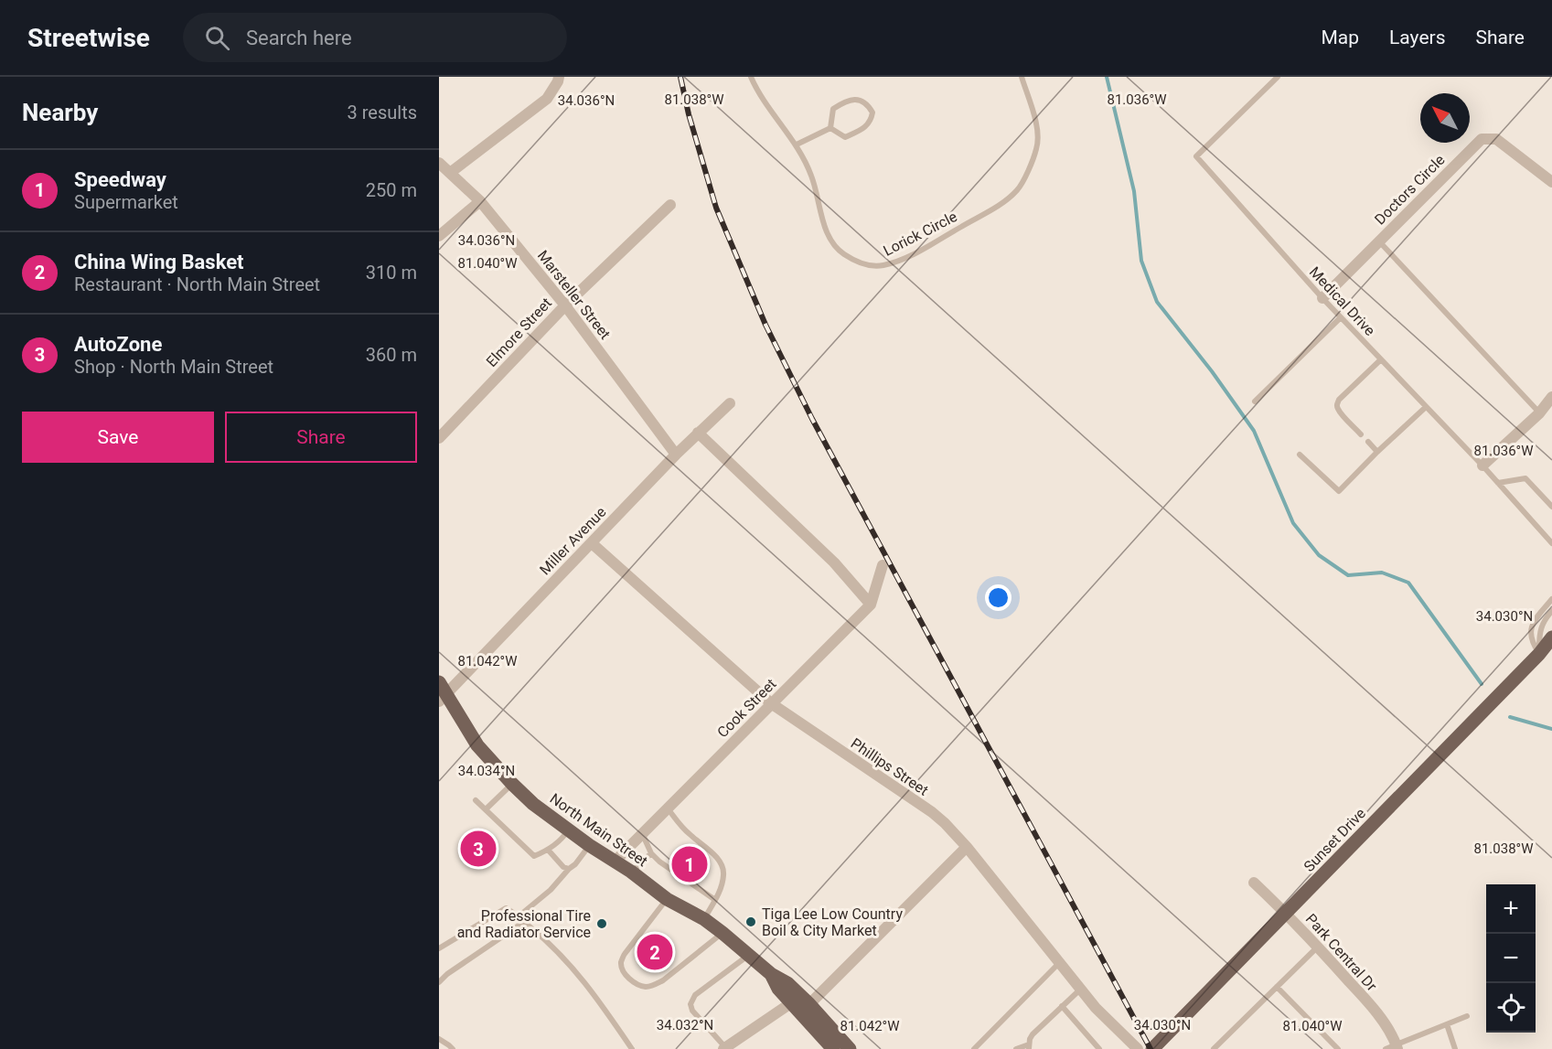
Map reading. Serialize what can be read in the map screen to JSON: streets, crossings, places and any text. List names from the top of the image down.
{
  "streets": {
    "main road": ["North Main Street", "Sunset Drive"],
    "street": [
      "Doctors Circle",
      "Marsteller Street",
      "Elmore Street",
      "Miller Avenue",
      "Cook Street",
      "Phillips Street",
      "Park Central Dr"
    ],
    "lane": ["Lorick Circle", "Medical Drive"]
  },
  "crossings": [
    ["Doctors Circle", "Medical Drive"],
    ["Marsteller Street", "Elmore Street"],
    ["Marsteller Street", "Miller Avenue"],
    ["Miller Avenue", "Phillips Street"],
    ["Miller Avenue", "North Main Street"],
    ["Cook Street", "Phillips Street"],
    ["Cook Street", "North Main Street"],
    ["Sunset Drive", "Park Central Dr"]
  ],
  "places": ["Tiga Lee Low Country Boil & City Market", "Professional Tire and Radiator Service"],
  "north": "top left",
  "page": {
    "header": "Streetwise",
    "search": "Search here",
    "nav": ["Map", "Layers", "Share"],
    "heading": ["Nearby", "3 results"],
    "list": [
      {
        "mark": "1",
        "name": "Speedway",
        "note": "Supermarket",
        "value": "250 m"
      },
      {
        "mark": "2",
        "name": "China Wing Basket",
        "note": "Restaurant · North Main Street",
        "value": "310 m"
      },
      {
        "mark": "3",
        "name": "AutoZone",
        "note": "Shop · North Main Street",
        "value": "360 m"
      }
    ],
    "buttons": ["Save", "Share"],
    "pins": ["3", "1", "2"],
    "map_buttons": ["+", "−"]
  },
  "coordinates": [
    "81.038°W",
    "81.036°W",
    "34.036°N",
    "81.040°W",
    "34.030°N",
    "81.042°W",
    "34.034°N",
    "34.032°N"
  ]
}
